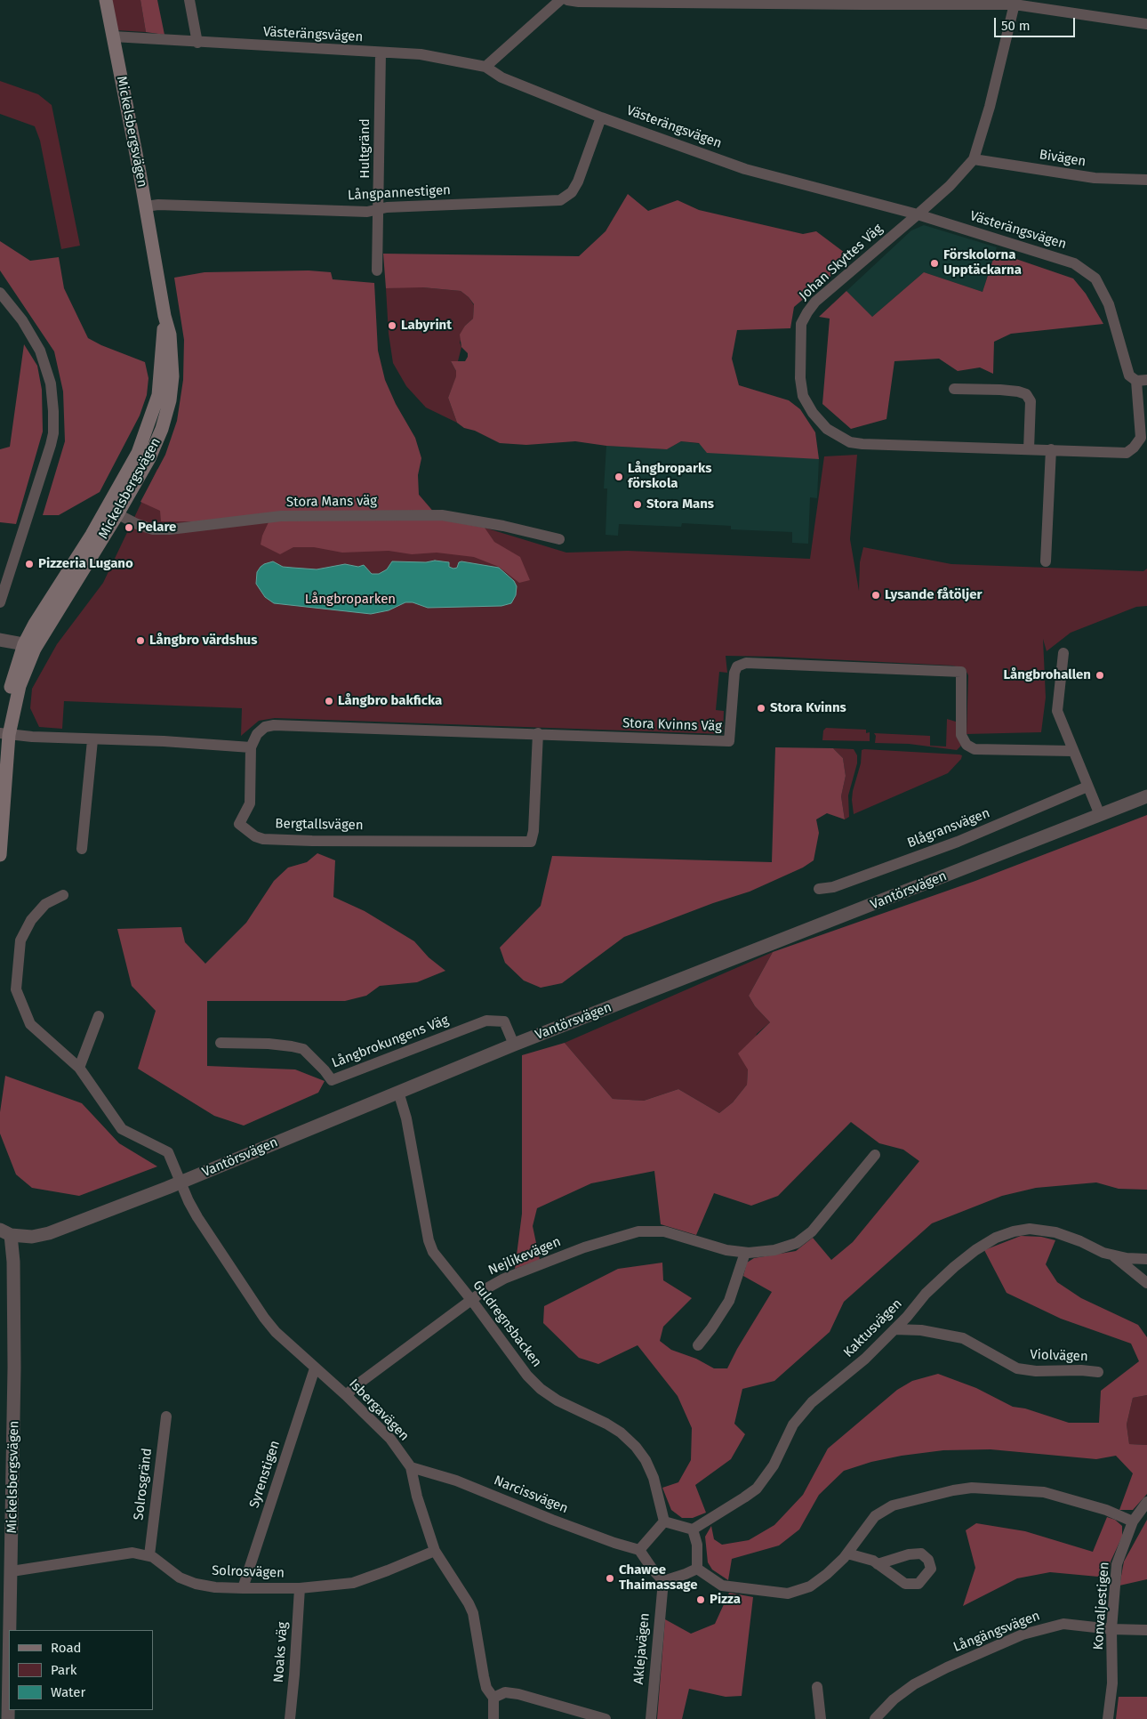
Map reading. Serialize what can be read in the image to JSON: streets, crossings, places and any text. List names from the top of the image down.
{
  "streets": {
    "main road": ["Mickelsbergsvägen"],
    "street": [
      "Västerängsvägen",
      "Hultgränd",
      "Bivägen",
      "Långpannestigen",
      "Johan Skyttes Väg",
      "Stora Mans väg",
      "Stora Kvinns Väg",
      "Bergtallsvägen",
      "Blågransvägen",
      "Vantörsvägen",
      "Långbrokungens Väg",
      "Nejlikevägen",
      "Guldregnsbacken",
      "Kaktusvägen",
      "Violvägen",
      "Isbergavägen",
      "Syrenstigen",
      "Solrosgränd",
      "Narcissvägen",
      "Solrosvägen",
      "Konvaljestigen",
      "Långängsvägen",
      "Aklejavägen",
      "Noaks väg"
    ]
  },
  "crossings": [
    ["Västerängsvägen", "Mickelsbergsvägen"],
    ["Västerängsvägen", "Hultgränd"],
    ["Västerängsvägen", "Långpannestigen"],
    ["Västerängsvägen", "Johan Skyttes Väg"],
    ["Mickelsbergsvägen", "Långpannestigen"],
    ["Mickelsbergsvägen", "Stora Mans väg"],
    ["Mickelsbergsvägen", "Vantörsvägen"],
    ["Mickelsbergsvägen", "Solrosvägen"],
    ["Hultgränd", "Långpannestigen"],
    ["Bivägen", "Johan Skyttes Väg"],
    ["Stora Kvinns Väg", "Bergtallsvägen"],
    ["Vantörsvägen", "Långbrokungens Väg"],
    ["Vantörsvägen", "Guldregnsbacken"],
    ["Vantörsvägen", "Isbergavägen"],
    ["Nejlikevägen", "Guldregnsbacken"],
    ["Nejlikevägen", "Isbergavägen"],
    ["Guldregnsbacken", "Kaktusvägen"],
    ["Guldregnsbacken", "Narcissvägen"],
    ["Guldregnsbacken", "Aklejavägen"],
    ["Kaktusvägen", "Violvägen"],
    ["Kaktusvägen", "Narcissvägen"],
    ["Kaktusvägen", "Aklejavägen"],
    ["Isbergavägen", "Syrenstigen"],
    ["Isbergavägen", "Narcissvägen"],
    ["Isbergavägen", "Solrosvägen"],
    ["Syrenstigen", "Solrosvägen"],
    ["Solrosgränd", "Solrosvägen"],
    ["Narcissvägen", "Aklejavägen"],
    ["Solrosvägen", "Noaks väg"],
    ["Konvaljestigen", "Långängsvägen"]
  ],
  "parks": ["Långbroparken"],
  "places": [
    "Förskolorna Upptäckarna",
    "Labyrint",
    "Långbroparks förskola",
    "Stora Mans",
    "Pelare",
    "Pizzeria Lugano",
    "Lysande fåtöljer",
    "Långbro värdshus",
    "Långbrohallen",
    "Långbro bakficka",
    "Stora Kvinns",
    "Chawee Thaimassage",
    "Pizza"
  ],
  "legend": ["Road", "Park", "Water"],
  "scale_bar": "50 m"
}
